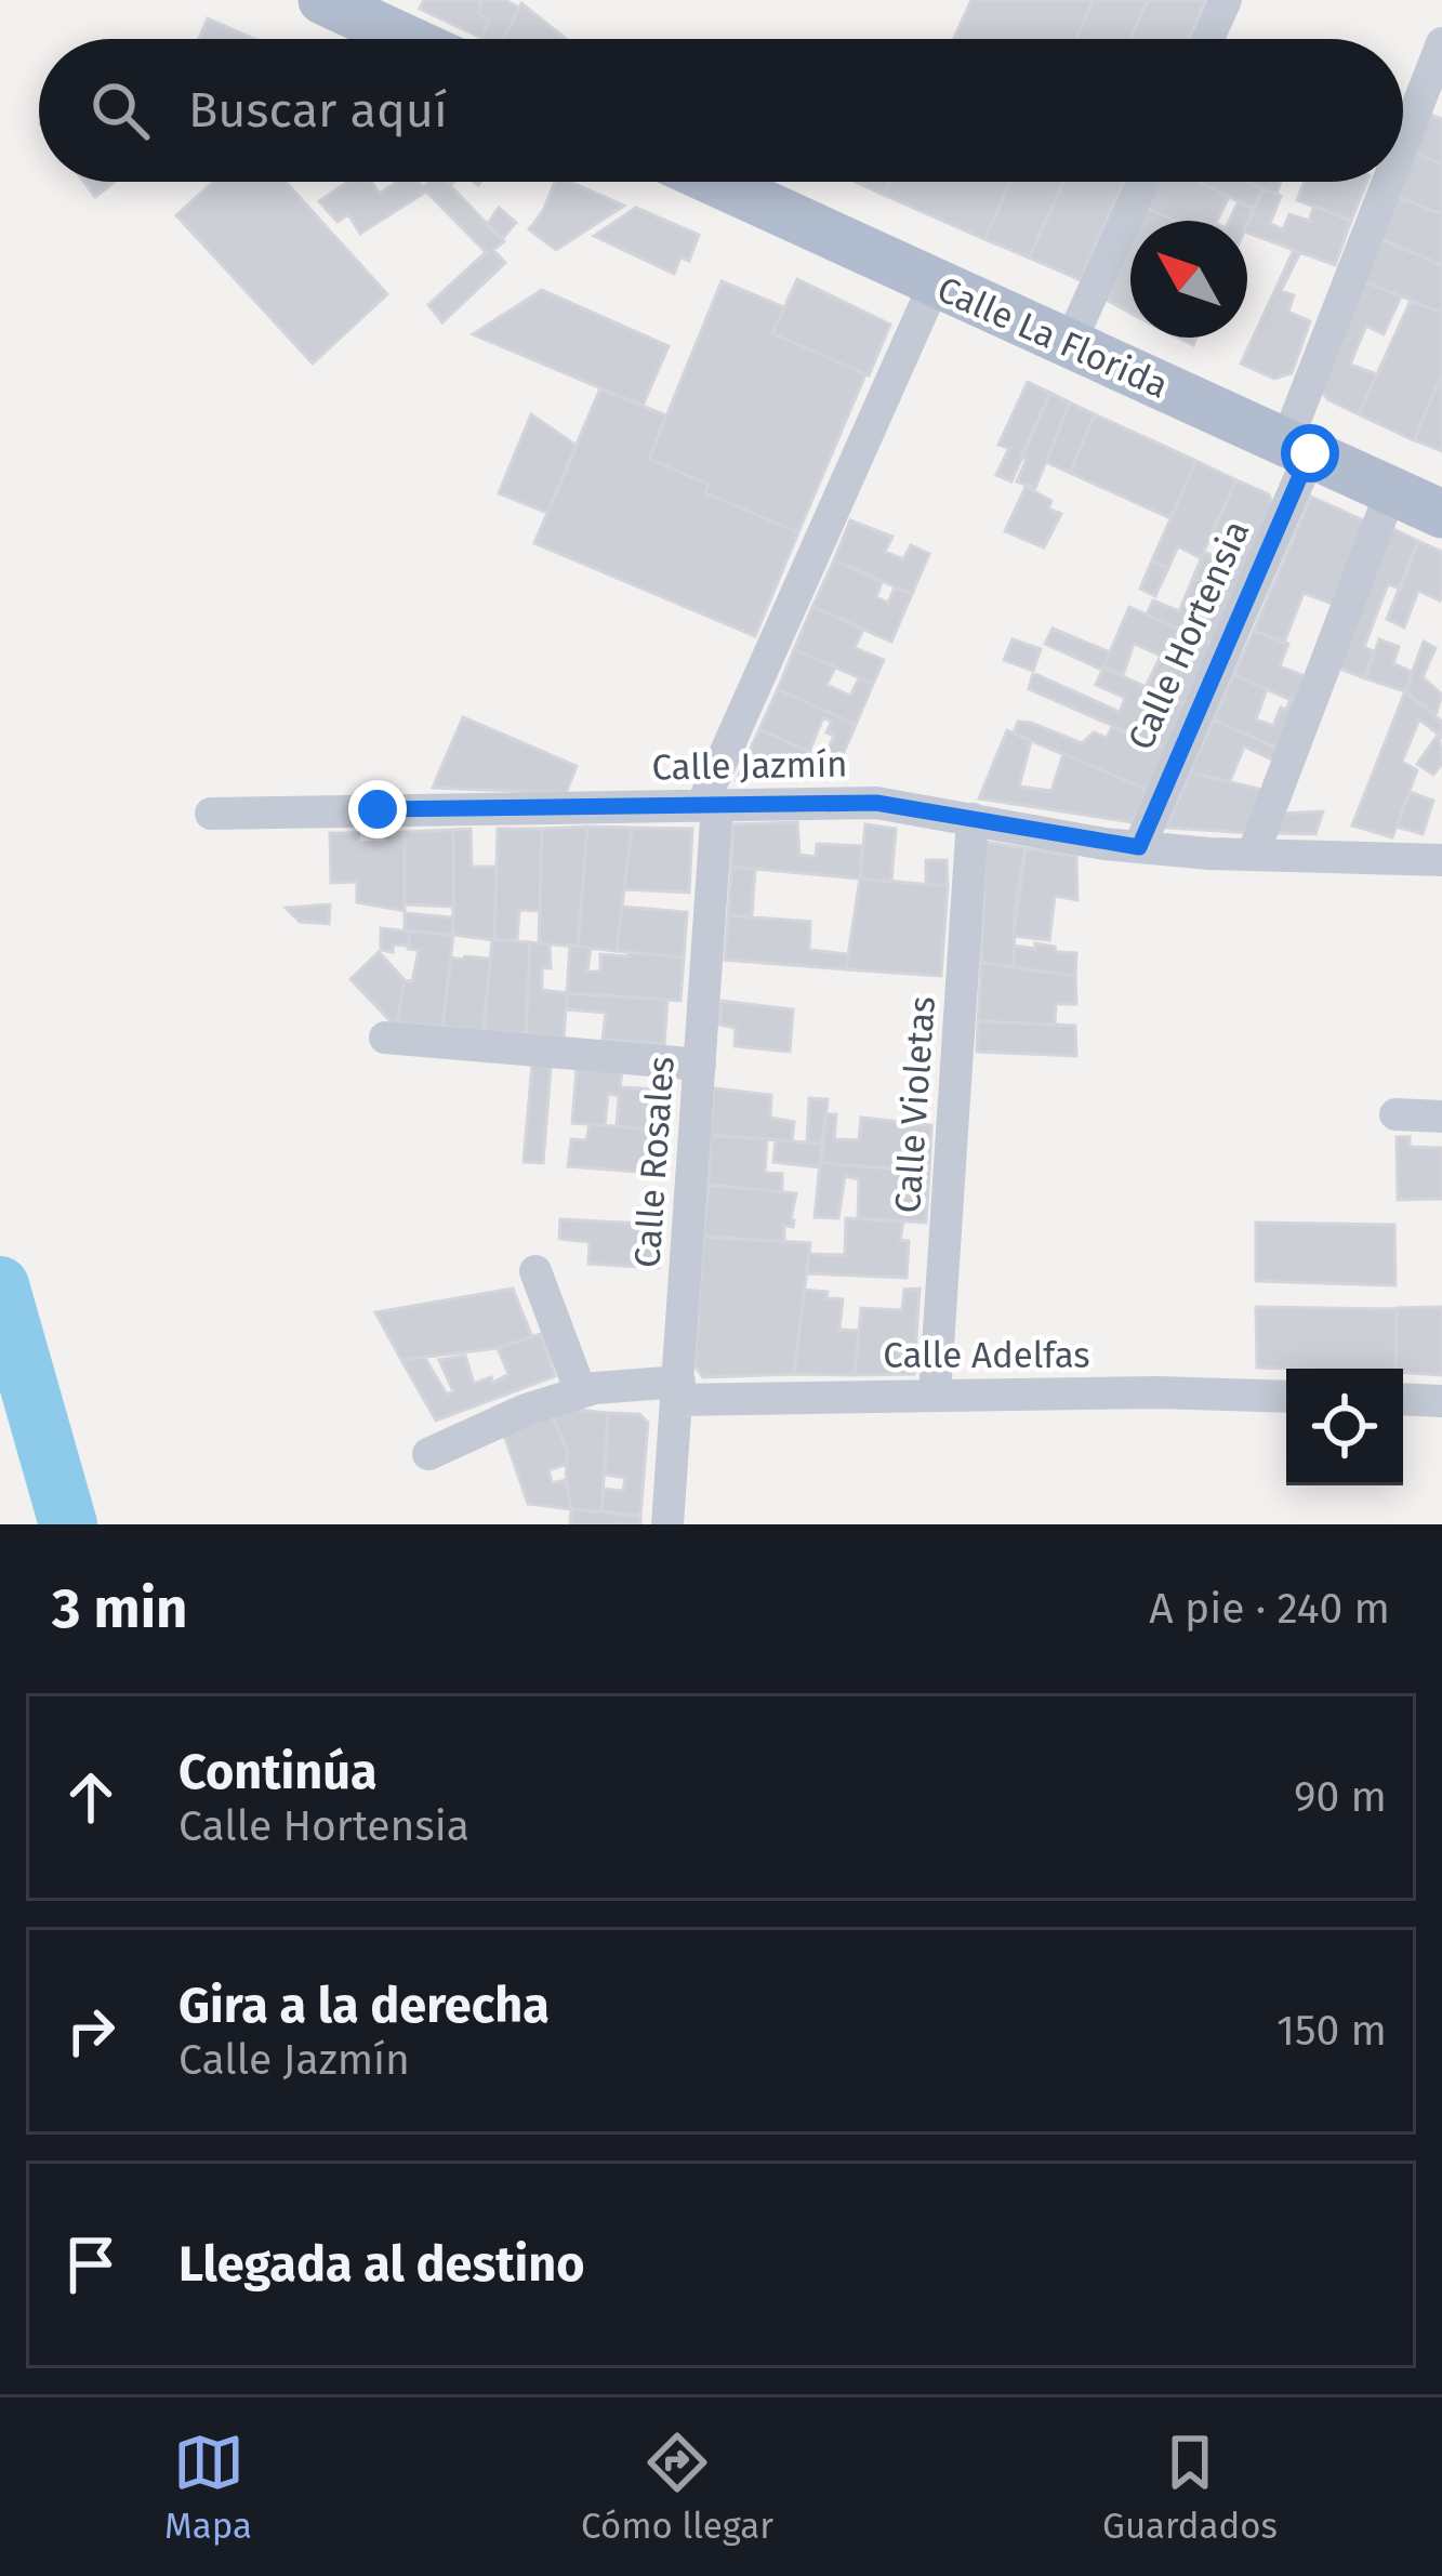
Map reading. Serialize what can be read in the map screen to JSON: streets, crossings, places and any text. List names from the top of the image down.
{
  "streets": {
    "main road": ["Calle La Florida"],
    "street": [
      "Calle Hortensia",
      "Calle Jazmín",
      "Calle Violetas",
      "Calle Rosales",
      "Calle Adelfas"
    ]
  },
  "crossings": [
    ["Calle La Florida", "Calle Hortensia"],
    ["Calle La Florida", "Calle Rosales"],
    ["Calle Hortensia", "Calle Jazmín"],
    ["Calle Jazmín", "Calle Violetas"],
    ["Calle Jazmín", "Calle Rosales"],
    ["Calle Violetas", "Calle Adelfas"],
    ["Calle Rosales", "Calle Adelfas"]
  ],
  "north": "top left",
  "page": {
    "search": "Buscar aquí",
    "heading": ["3 min", "A pie · 240 m"],
    "list": [
      ["Continúa", "Calle Hortensia", "90 m"],
      ["Gira a la derecha", "Calle Jazmín", "150 m"],
      "Llegada al destino"
    ],
    "nav": ["Mapa", "Cómo llegar", "Guardados"]
  }
}
